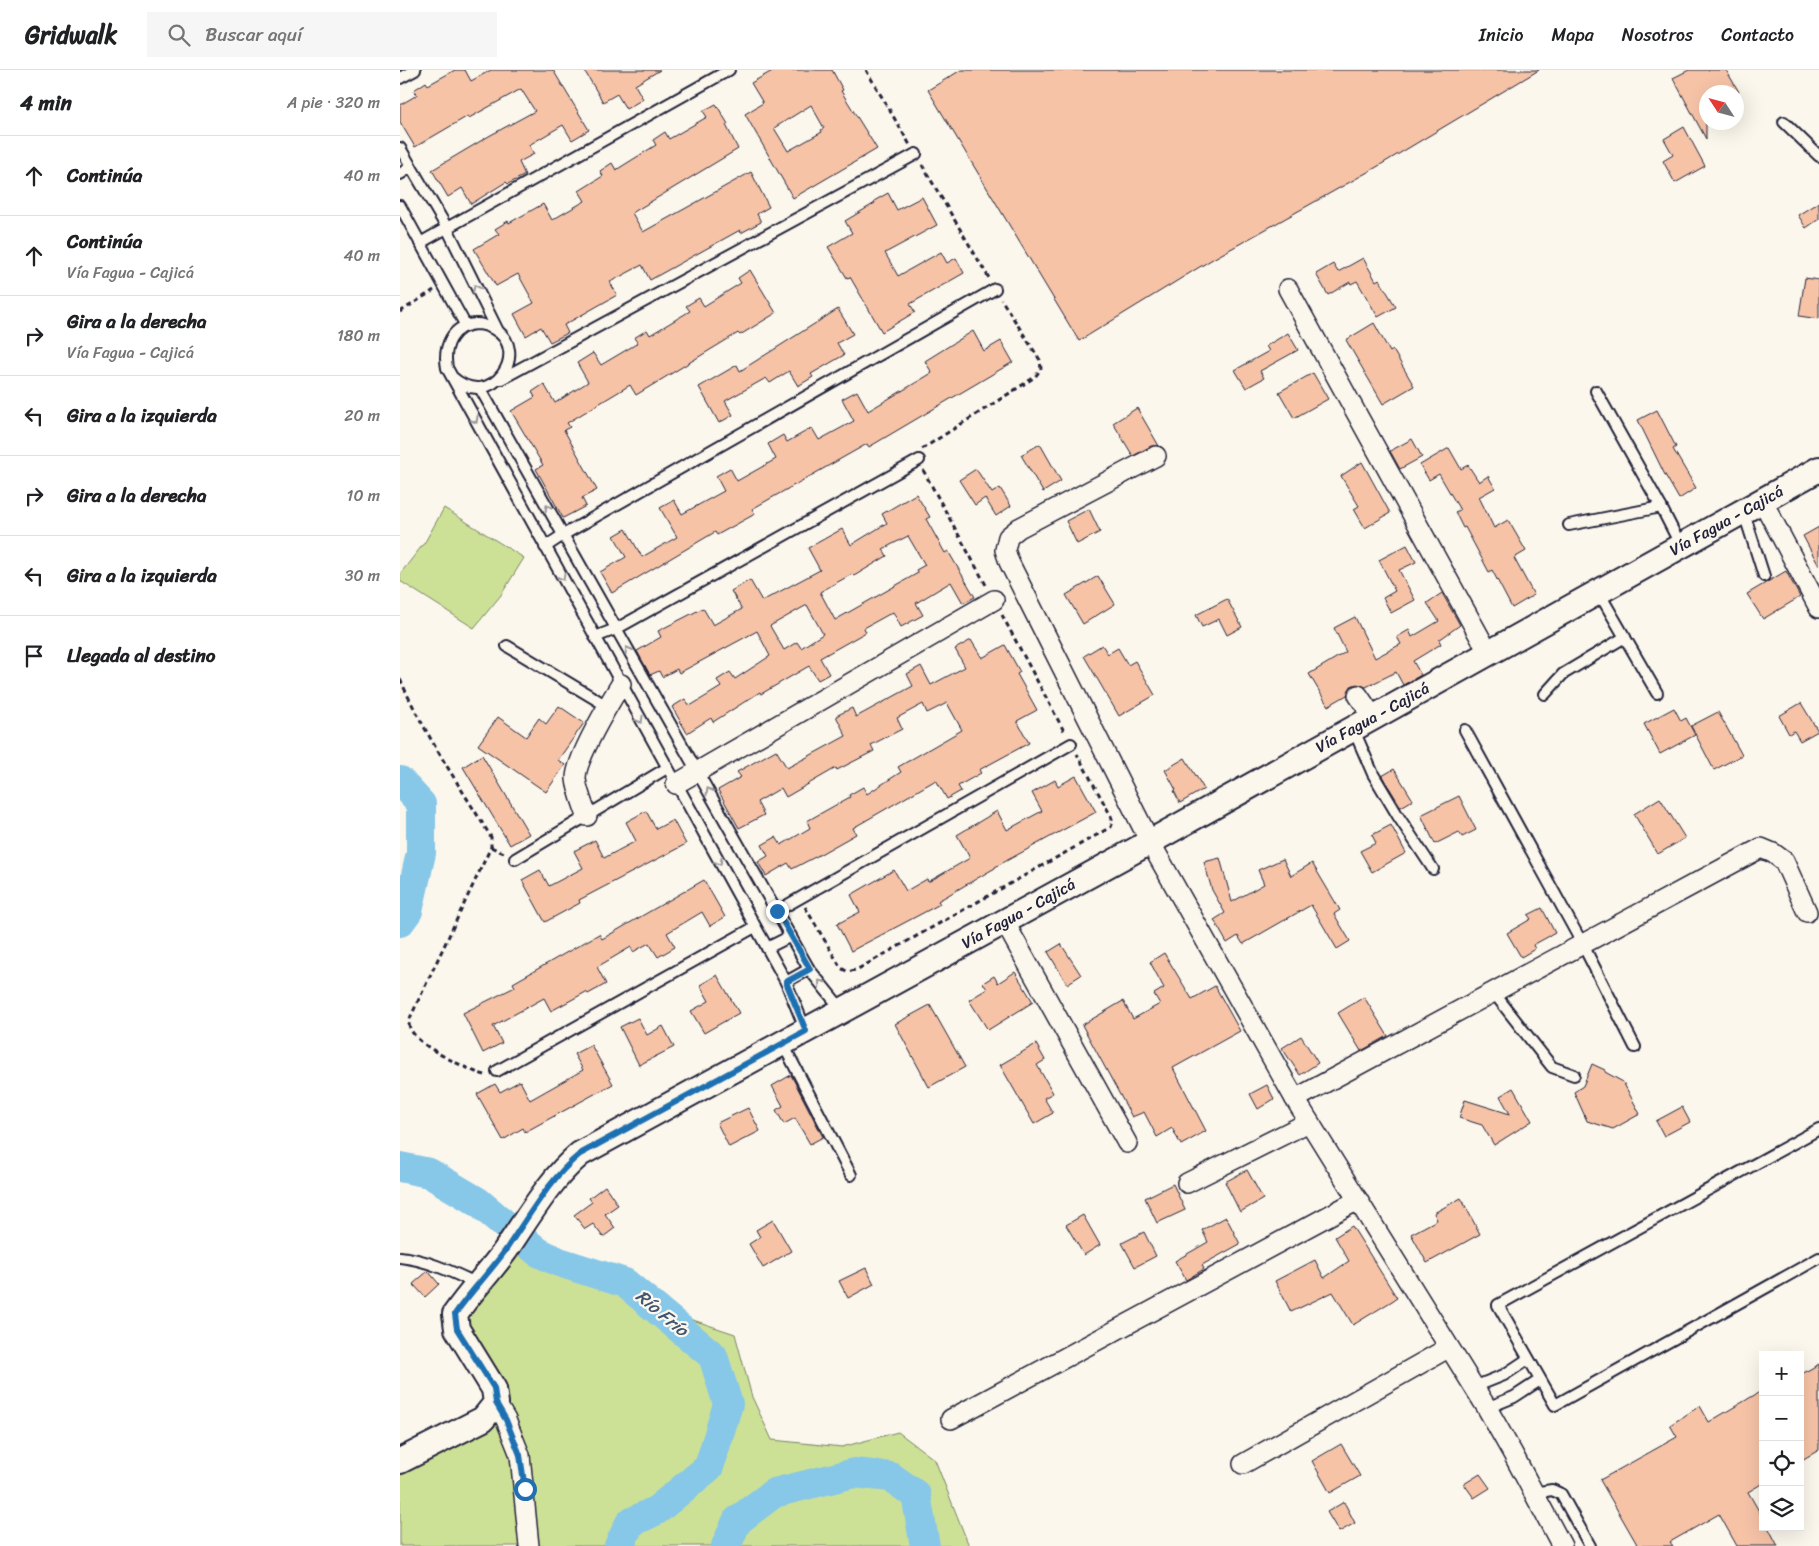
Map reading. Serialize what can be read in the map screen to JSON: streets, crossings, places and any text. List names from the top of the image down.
{
  "streets": {
    "street": ["Vía Fagua - Cajicá"]
  },
  "water": ["Río Frío"],
  "north": "top left",
  "page": {
    "header": "Gridwalk",
    "search": "Buscar aquí",
    "nav": [
      "Inicio",
      "Mapa",
      "Nosotros",
      "Contacto"
    ],
    "heading": ["4 min", "A pie · 320 m"],
    "list": [
      ["Continúa", "40 m"],
      ["Continúa", "Vía Fagua - Cajicá", "40 m"],
      ["Gira a la derecha", "Vía Fagua - Cajicá", "180 m"],
      ["Gira a la izquierda", "20 m"],
      ["Gira a la derecha", "10 m"],
      ["Gira a la izquierda", "30 m"],
      "Llegada al destino"
    ],
    "map_buttons": ["+", "−"]
  }
}
